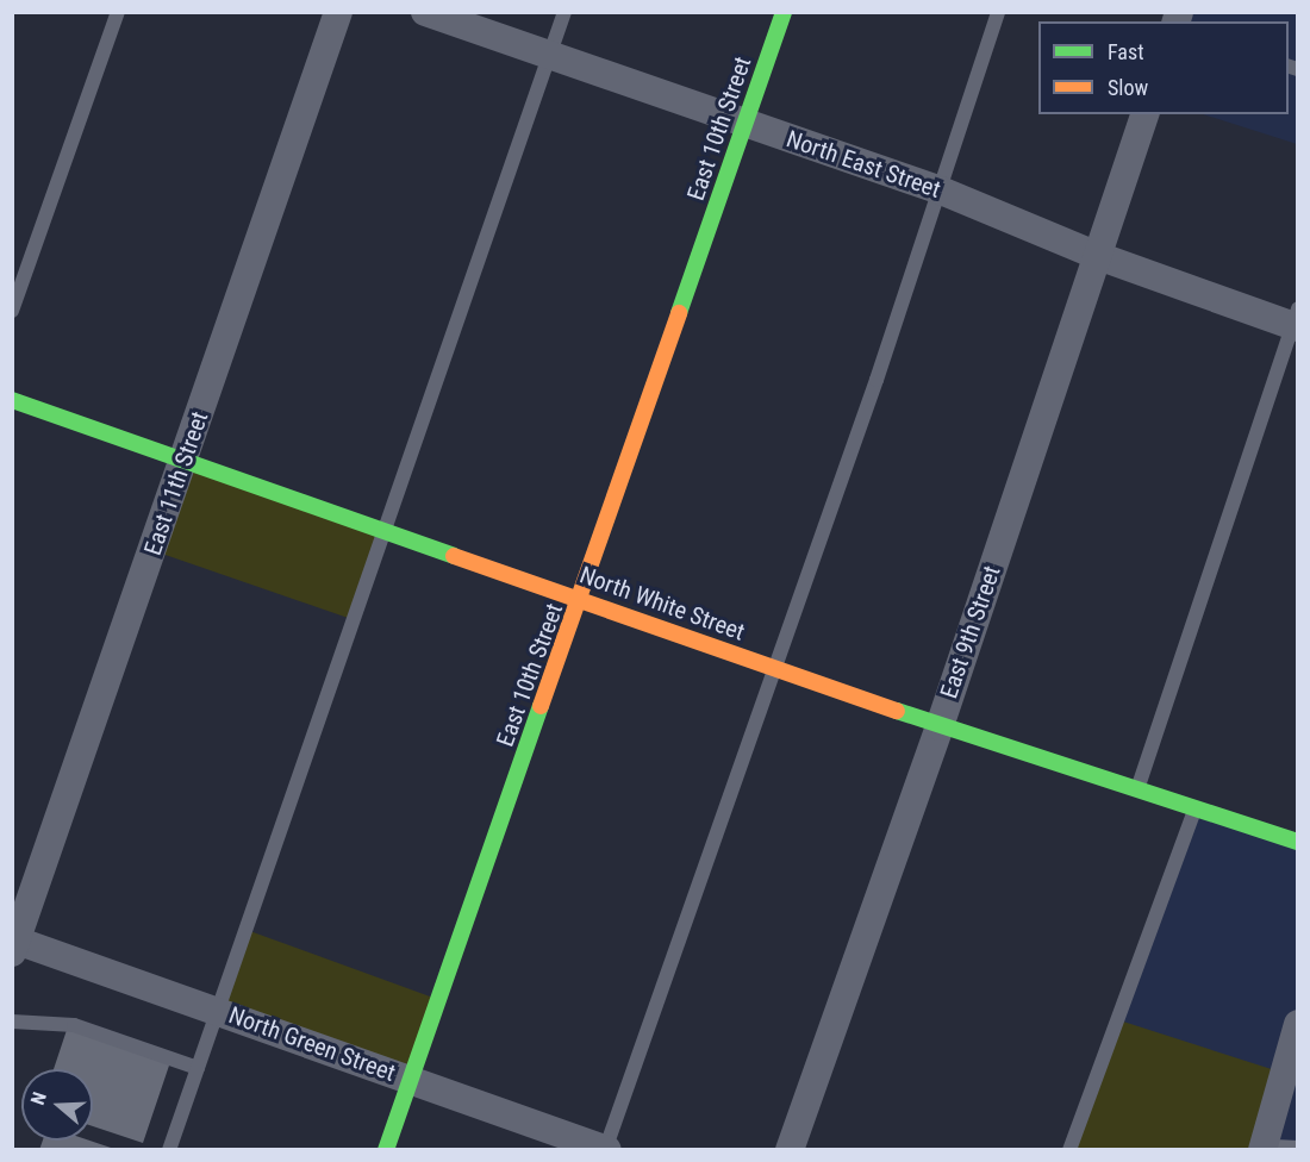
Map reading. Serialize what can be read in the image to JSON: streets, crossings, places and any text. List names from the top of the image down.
{
  "streets": {
    "street": [
      "East 10th Street",
      "North East Street",
      "East 11th Street",
      "North White Street",
      "East 9th Street",
      "North Green Street"
    ]
  },
  "crossings": [
    ["East 10th Street", "North East Street"],
    ["East 10th Street", "North White Street"],
    ["East 10th Street", "North Green Street"],
    ["North East Street", "East 9th Street"],
    ["East 11th Street", "North White Street"],
    ["East 11th Street", "North Green Street"],
    ["North White Street", "East 9th Street"]
  ],
  "legend": ["Fast", "Slow"],
  "north": "left"
}
